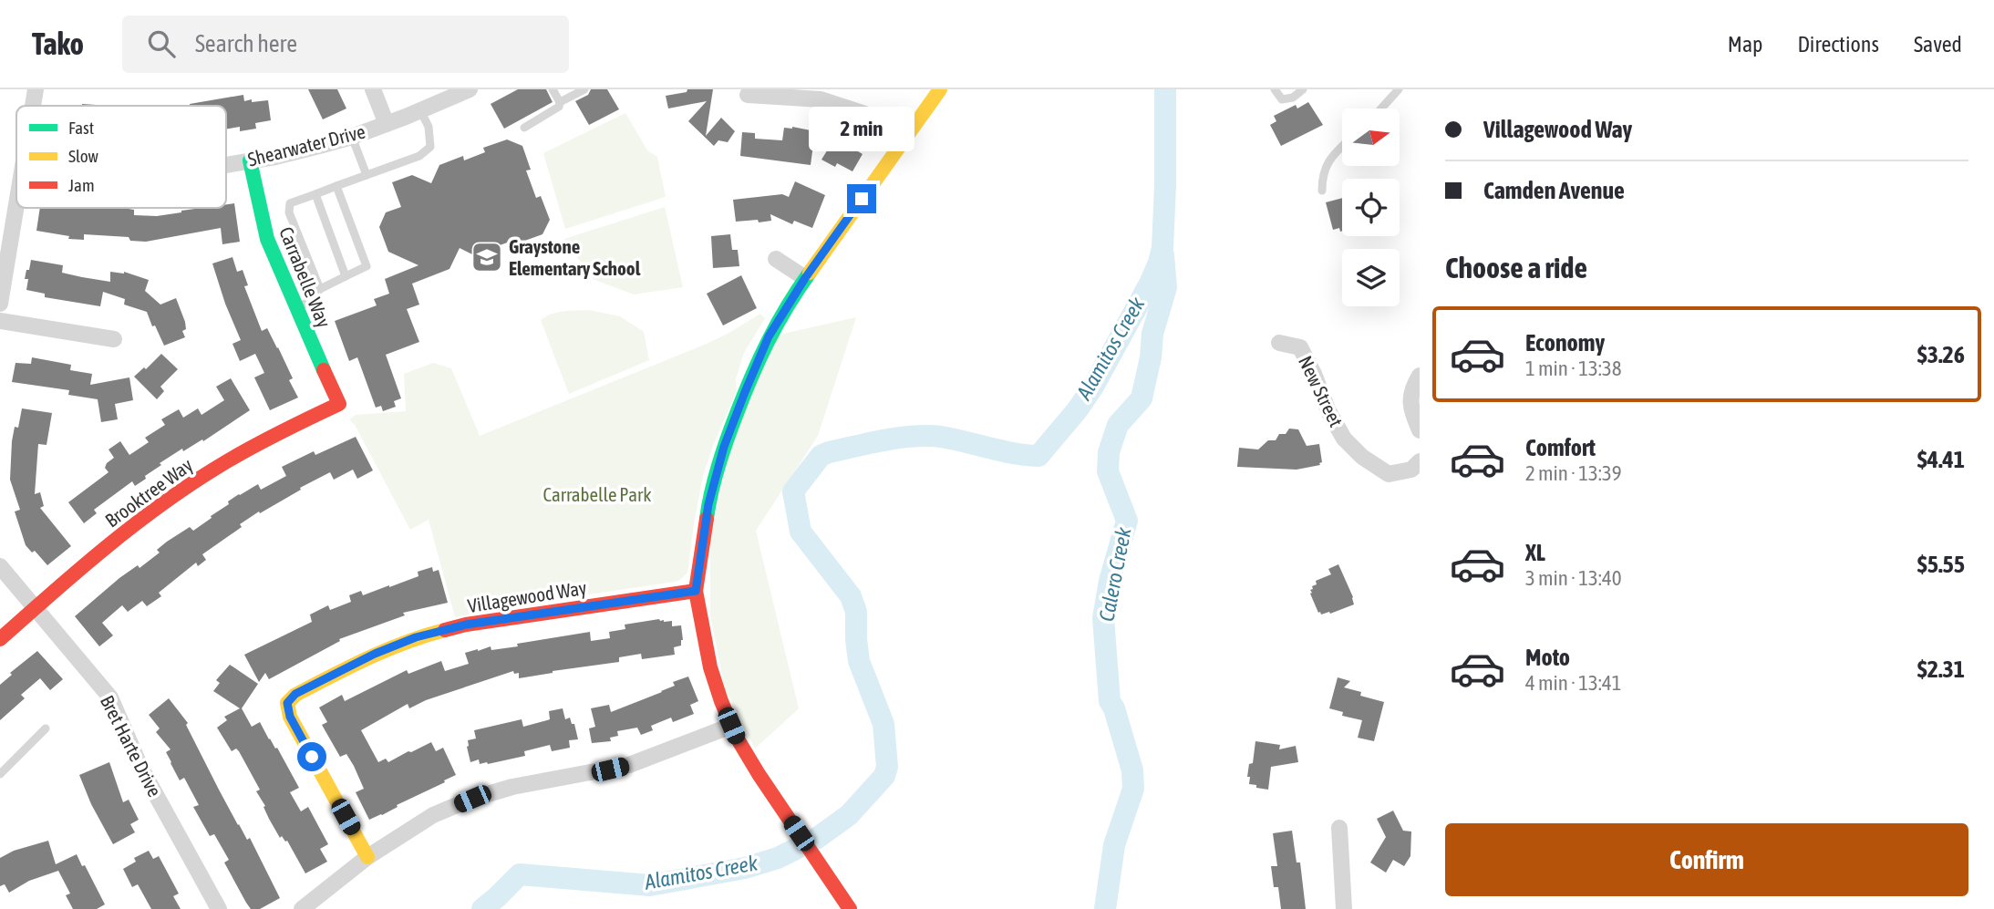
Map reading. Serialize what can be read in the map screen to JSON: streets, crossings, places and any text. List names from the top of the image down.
{
  "streets": {
    "street": [
      "Shearwater Drive",
      "Carrabelle Way",
      "New Street",
      "Brooktree Way",
      "Villagewood Way",
      "Bret Harte Drive"
    ]
  },
  "crossings": [
    ["Shearwater Drive", "Carrabelle Way"],
    ["Carrabelle Way", "Brooktree Way"],
    ["Brooktree Way", "Bret Harte Drive"]
  ],
  "water": ["Alamitos Creek", "Calero Creek"],
  "parks": ["Carrabelle Park"],
  "places": {
    "school or university": ["Graystone Elementary School"]
  },
  "legend": ["Fast", "Slow", "Jam"],
  "north": "right",
  "page": {
    "header": "Tako",
    "search": "Search here",
    "nav": ["Map", "Directions", "Saved"],
    "banner": ["Villagewood Way", "Camden Avenue"],
    "bubble": "2 min",
    "heading": "Choose a ride",
    "list": [
      {
        "name": "Economy",
        "note": "1 min · 13:38",
        "value": "$3.26"
      },
      {
        "name": "Comfort",
        "note": "2 min · 13:39",
        "value": "$4.41"
      },
      {
        "name": "XL",
        "note": "3 min · 13:40",
        "value": "$5.55"
      },
      {
        "name": "Moto",
        "note": "4 min · 13:41",
        "value": "$2.31"
      }
    ],
    "buttons": "Confirm"
  }
}
